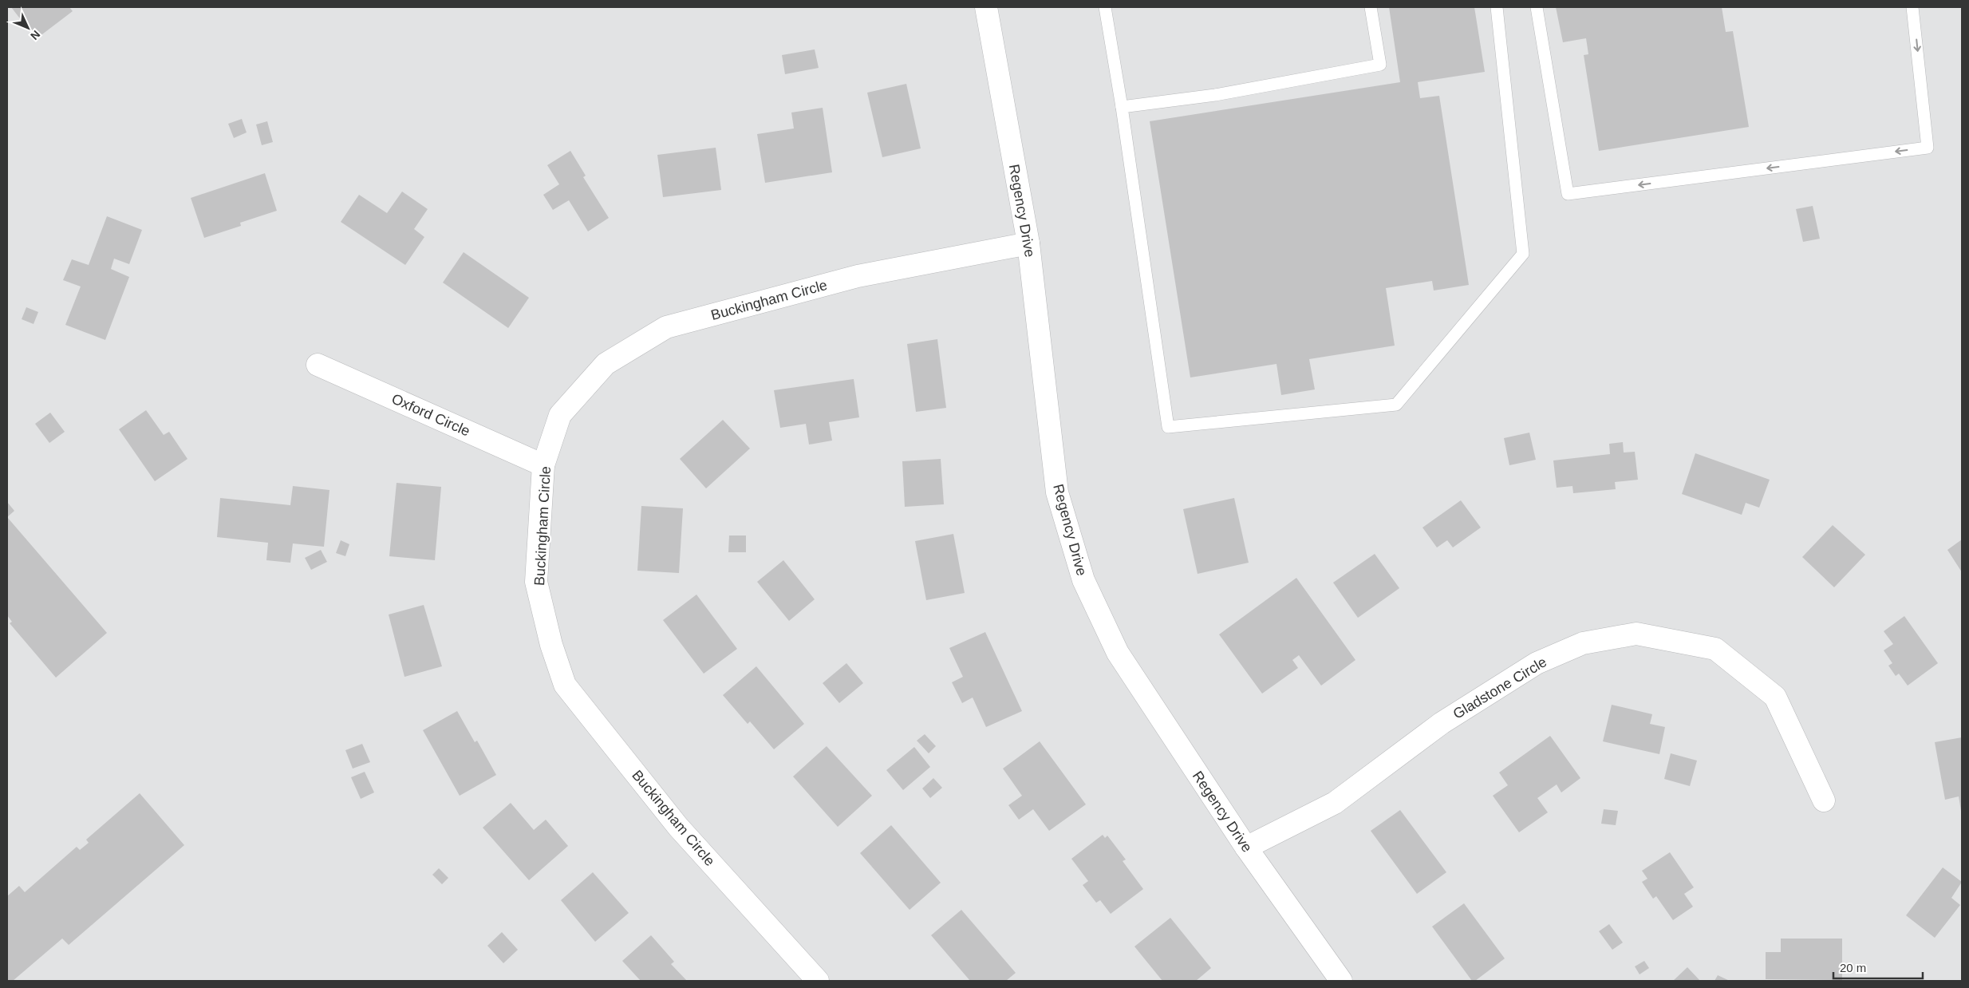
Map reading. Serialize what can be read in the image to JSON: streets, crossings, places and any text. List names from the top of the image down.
{
  "streets": {
    "street": [
      "Regency Drive",
      "Buckingham Circle",
      "Oxford Circle",
      "Gladstone Circle"
    ]
  },
  "crossings": [
    ["Regency Drive", "Buckingham Circle"],
    ["Regency Drive", "Gladstone Circle"],
    ["Buckingham Circle", "Oxford Circle"]
  ],
  "scale_bar": "20 m",
  "north": "bottom right"
}
